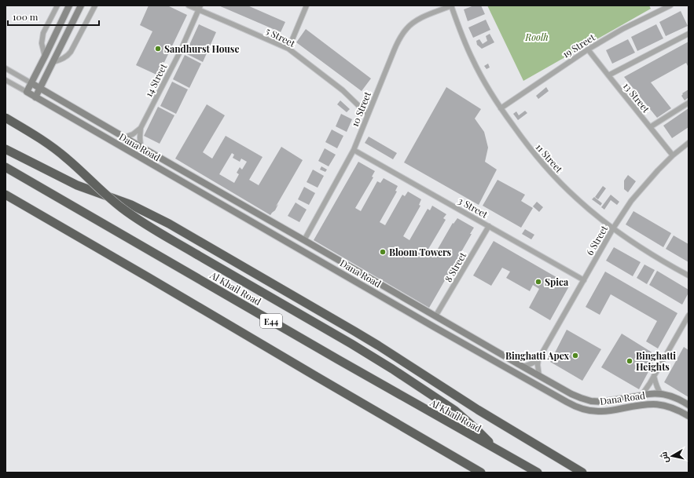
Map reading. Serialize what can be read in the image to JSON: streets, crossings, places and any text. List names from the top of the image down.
{
  "streets": {
    "highway": ["Al Khail Road", "E44"],
    "street": [
      "5 Street",
      "19 Street",
      "14 Street",
      "13 Street",
      "10 Street",
      "Dana Road",
      "11 Street",
      "3 Street",
      "6 Street",
      "8 Street"
    ]
  },
  "crossings": [
    ["5 Street", "14 Street"],
    ["5 Street", "10 Street"],
    ["19 Street", "13 Street"],
    ["19 Street", "11 Street"],
    ["14 Street", "Dana Road"],
    ["13 Street", "6 Street"],
    ["10 Street", "Dana Road"],
    ["10 Street", "11 Street"],
    ["10 Street", "3 Street"],
    ["Dana Road", "8 Street"],
    ["11 Street", "6 Street"],
    ["3 Street", "6 Street"],
    ["3 Street", "8 Street"]
  ],
  "parks": ["Roolh"],
  "places": [
    "Sandhurst House",
    "Bloom Towers",
    "Spica",
    "Binghatti Apex",
    "Binghatti Heights"
  ],
  "scale_bar": "100 m",
  "north": "left"
}
